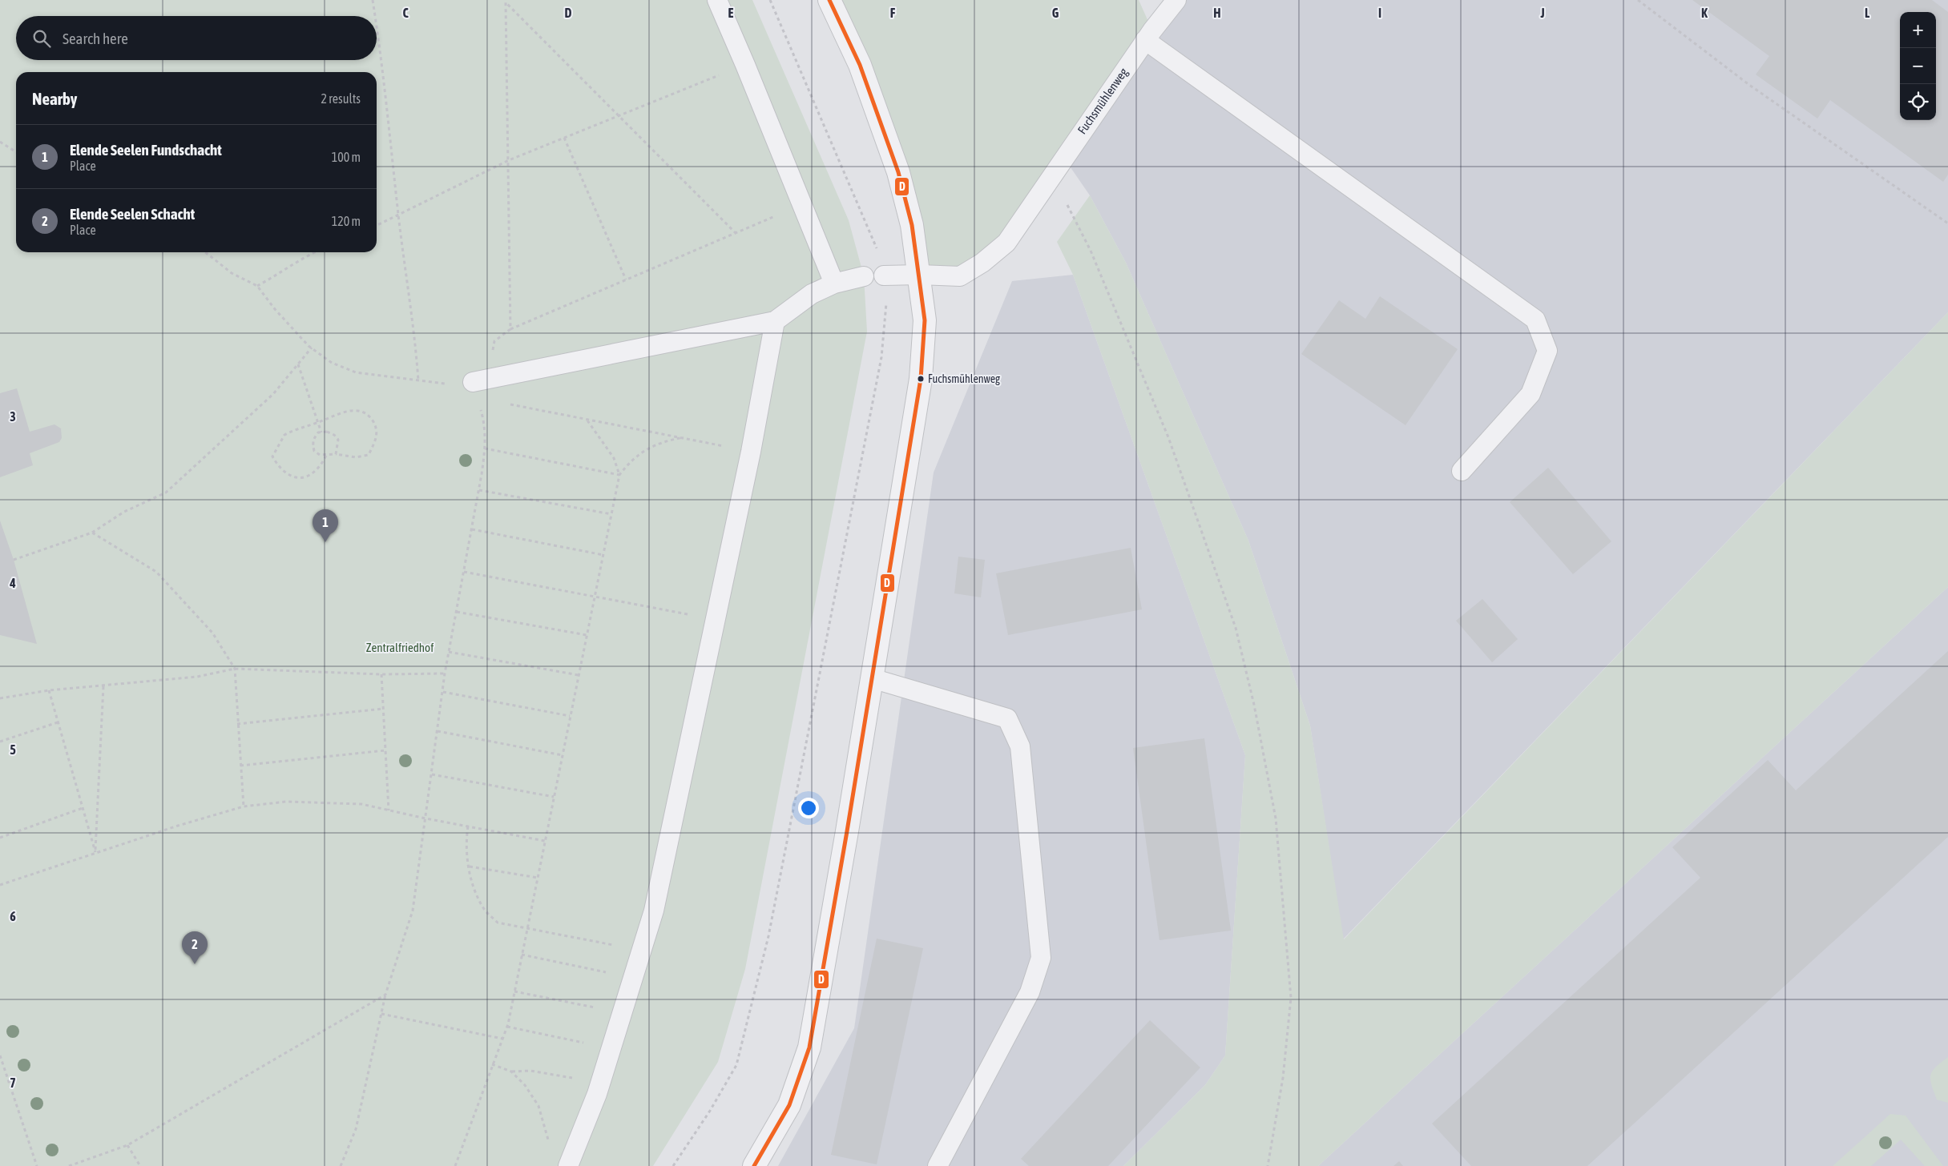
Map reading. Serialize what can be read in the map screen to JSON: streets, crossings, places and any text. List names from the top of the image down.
{
  "streets": {
    "lane": ["Fuchsmühlenweg"]
  },
  "parks": ["Zentralfriedhof"],
  "places": ["Fuchsmühlenweg"],
  "lines": ["transit line D"],
  "page": {
    "map_buttons": ["+", "−"],
    "search": "Search here",
    "heading": ["Nearby", "2 results"],
    "list": [
      {
        "mark": "1",
        "name": "Elende Seelen Fundschacht",
        "note": "Place",
        "value": "100 m"
      },
      {
        "mark": "2",
        "name": "Elende Seelen Schacht",
        "note": "Place",
        "value": "120 m"
      }
    ],
    "pins": ["1", "2"]
  },
  "grid": {
    "columns": [
      "C",
      "D",
      "E",
      "F",
      "G",
      "H",
      "I",
      "J",
      "K",
      "L"
    ],
    "rows": [
      "3",
      "4",
      "5",
      "6",
      "7"
    ]
  }
}
